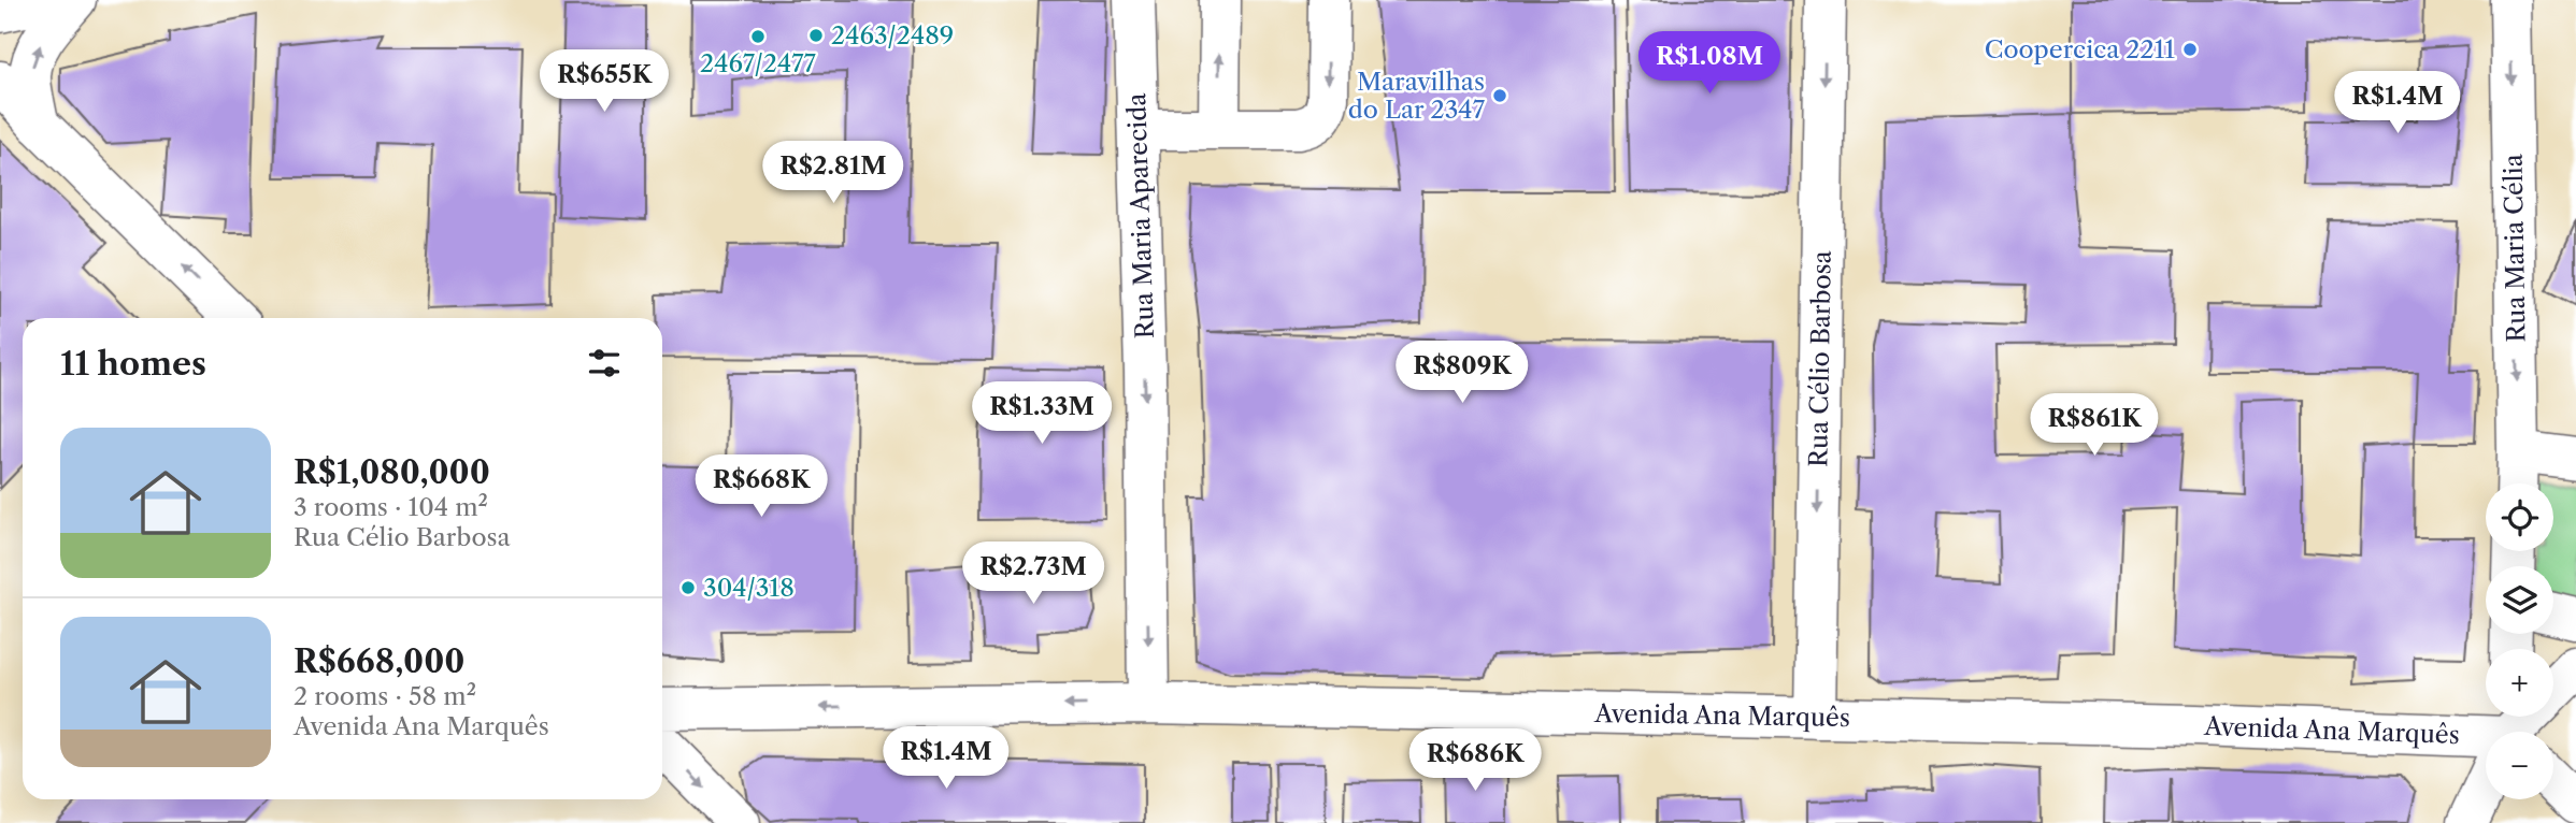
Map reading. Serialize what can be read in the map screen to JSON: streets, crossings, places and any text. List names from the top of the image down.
{
  "streets": {
    "street": [
      "Rua Maria Aparecida",
      "Rua Maria Célia",
      "Rua Célio Barbosa",
      "Avenida Ana Marquês"
    ]
  },
  "crossings": [
    ["Rua Maria Aparecida", "Avenida Ana Marquês"],
    ["Rua Célio Barbosa", "Avenida Ana Marquês"]
  ],
  "one_way": ["Rua Maria Aparecida", "Rua Maria Célia", "Rua Célio Barbosa"],
  "places": [
    "2463/2489",
    "2467/2477",
    "Coopercica 2211",
    "Maravilhas do Lar 2347",
    "304/318"
  ],
  "page": {
    "price": [
      "R$1.08M",
      "R$655K",
      "R$1.4M",
      "R$2.81M",
      "R$809K",
      "R$1.33M",
      "R$861K",
      "R$668K",
      "R$2.73M",
      "R$1.4M",
      "R$686K"
    ],
    "heading": "11 homes",
    "list": [
      {
        "name": "R$1,080,000",
        "note": "3 rooms · 104 m² · Rua Célio Barbosa"
      },
      {
        "name": "R$668,000",
        "note": "2 rooms · 58 m² · Avenida Ana Marquês"
      }
    ],
    "map_buttons": ["+", "−"]
  }
}
